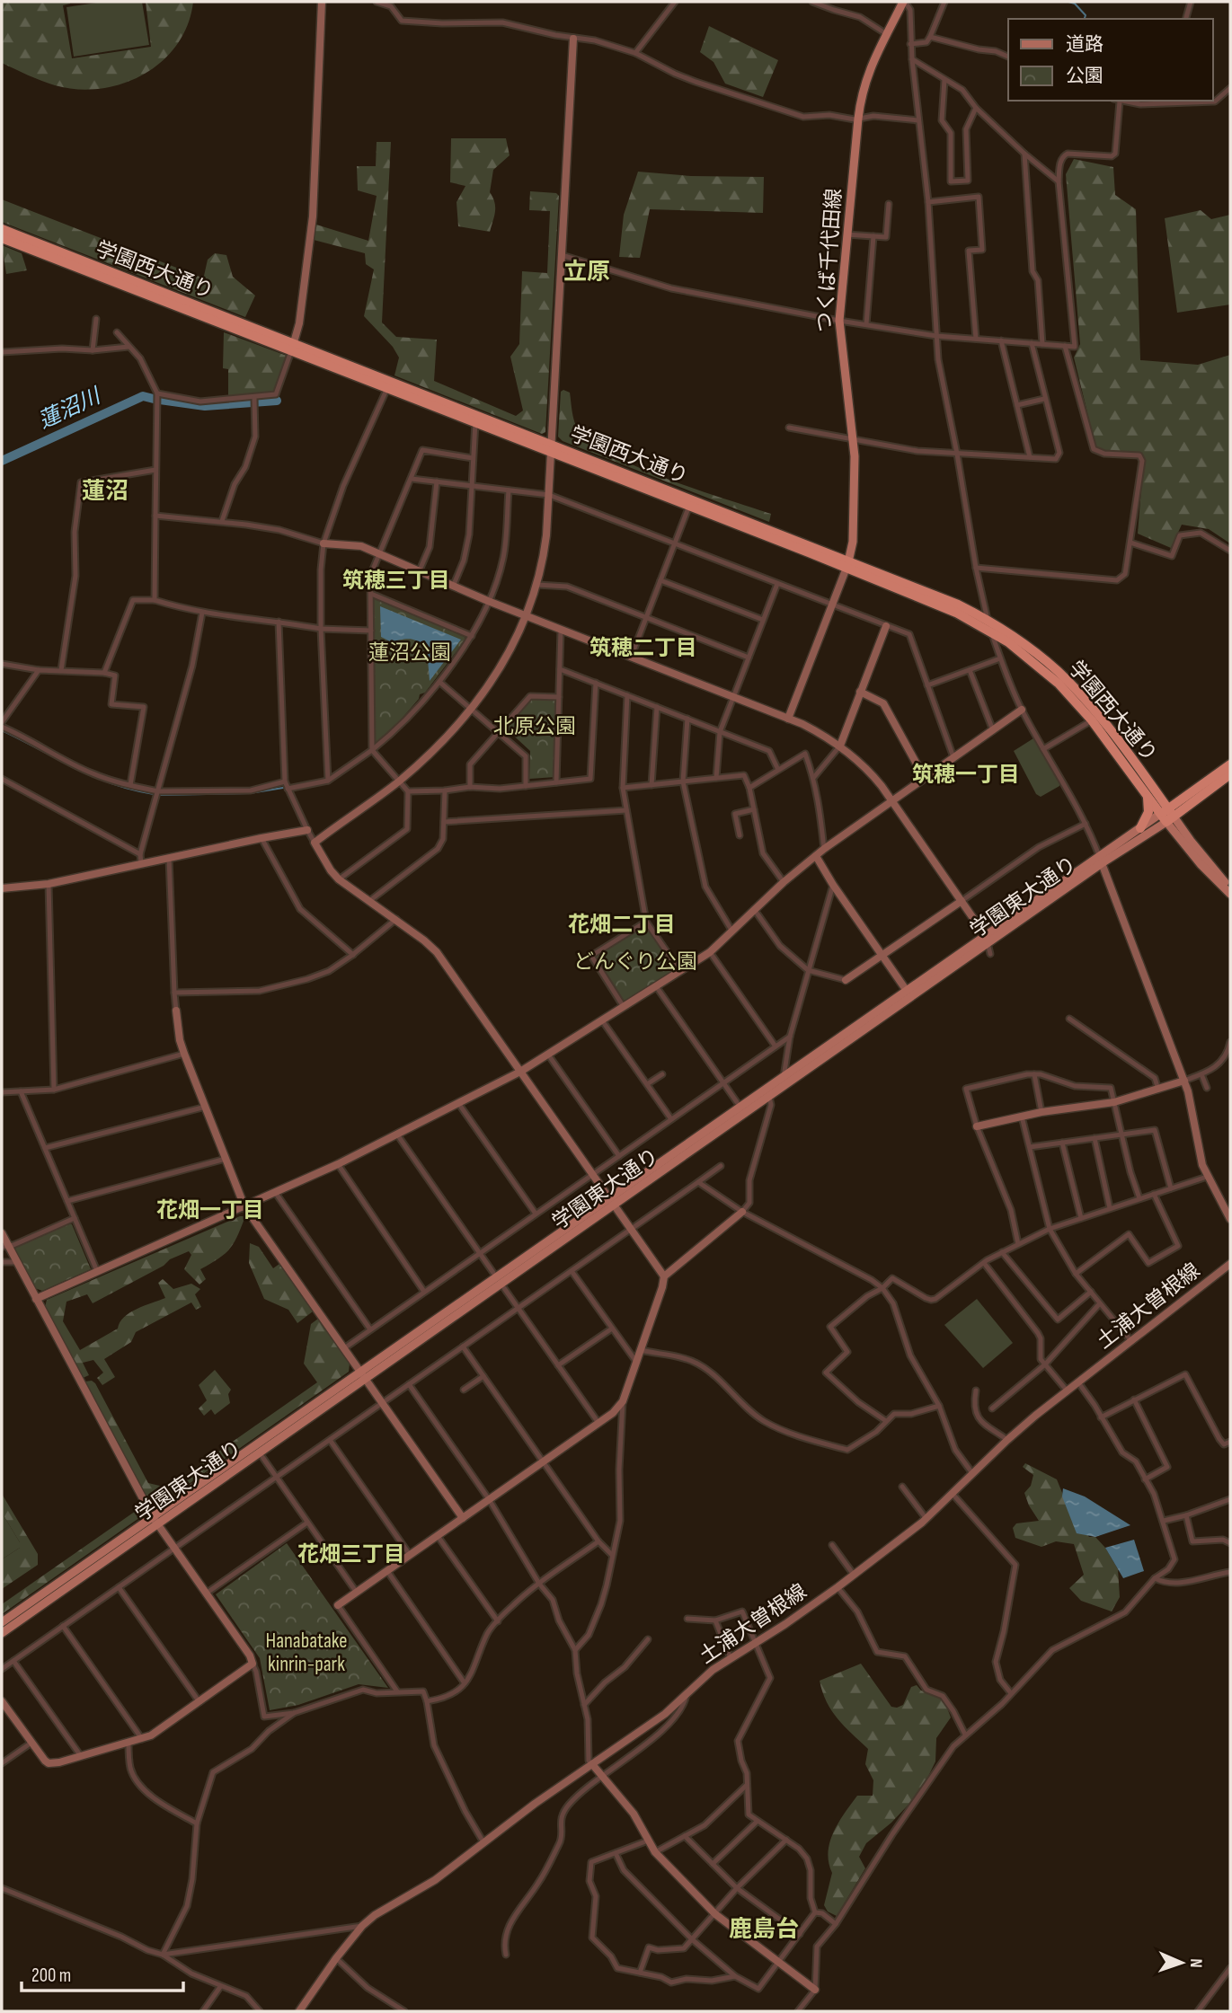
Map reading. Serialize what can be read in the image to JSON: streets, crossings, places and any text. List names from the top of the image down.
{
  "streets": {
    "highway": ["学園西大通り", "学園東大通り"],
    "main road": ["つくば千代田線"],
    "street": ["土浦大曽根線"]
  },
  "crossings": [
    ["つくば千代田線", "学園西大通り"],
    ["学園西大通り", "学園東大通り"]
  ],
  "districts": [
    "立原",
    "蓮沼",
    "筑穂三丁目",
    "筑穂二丁目",
    "筑穂一丁目",
    "花畑二丁目",
    "花畑一丁目",
    "花畑三丁目",
    "鹿島台"
  ],
  "water": ["蓮沼川"],
  "parks": [
    "蓮沼公園",
    "北原公園",
    "どんぐり公園",
    "Hanabatake kinrin-park"
  ],
  "legend": ["道路", "公園"],
  "scale_bar": "200 m",
  "north": "right"
}
